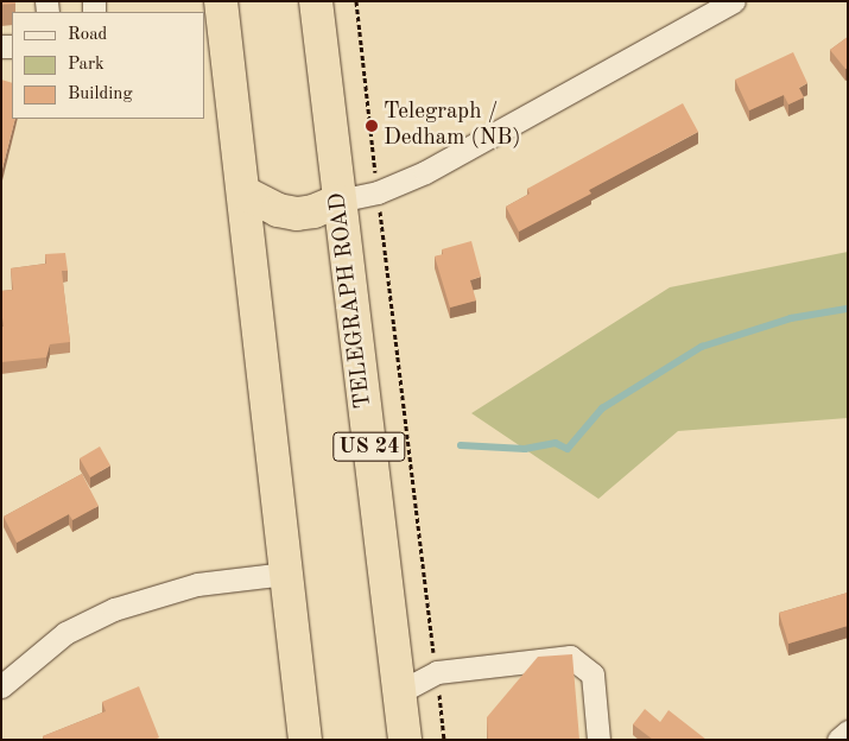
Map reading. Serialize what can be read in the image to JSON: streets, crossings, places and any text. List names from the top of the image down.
{
  "streets": {
    "highway": ["TELEGRAPH ROAD", "US 24"]
  },
  "places": ["Telegraph / Dedham (NB)"],
  "legend": ["Road", "Park", "Building"]
}
